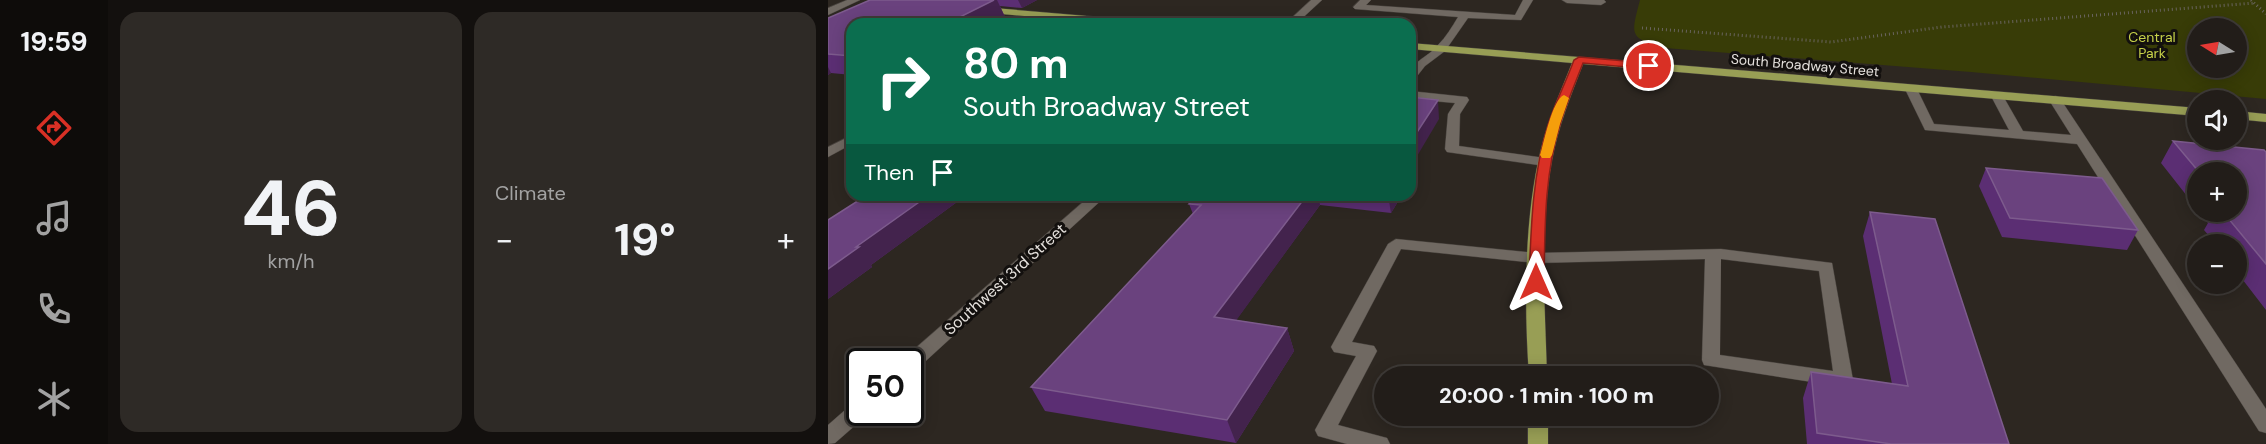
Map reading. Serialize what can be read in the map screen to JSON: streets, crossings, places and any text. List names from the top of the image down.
{
  "streets": {
    "main road": ["South Broadway Street"],
    "street": ["Southwest 3rd Street"]
  },
  "parks": ["Central Park"],
  "north": "left",
  "page": {
    "tabs": "19:59",
    "tile": [
      ["46", "km/h"],
      "Climate"
    ],
    "map_buttons": ["+", "−"],
    "turn": ["80 m", "South Broadway Street"],
    "then": "Then",
    "heat": ["−", "19°", "+"],
    "limit": "50",
    "trip": "20:00 · 1 min · 100 m"
  }
}
